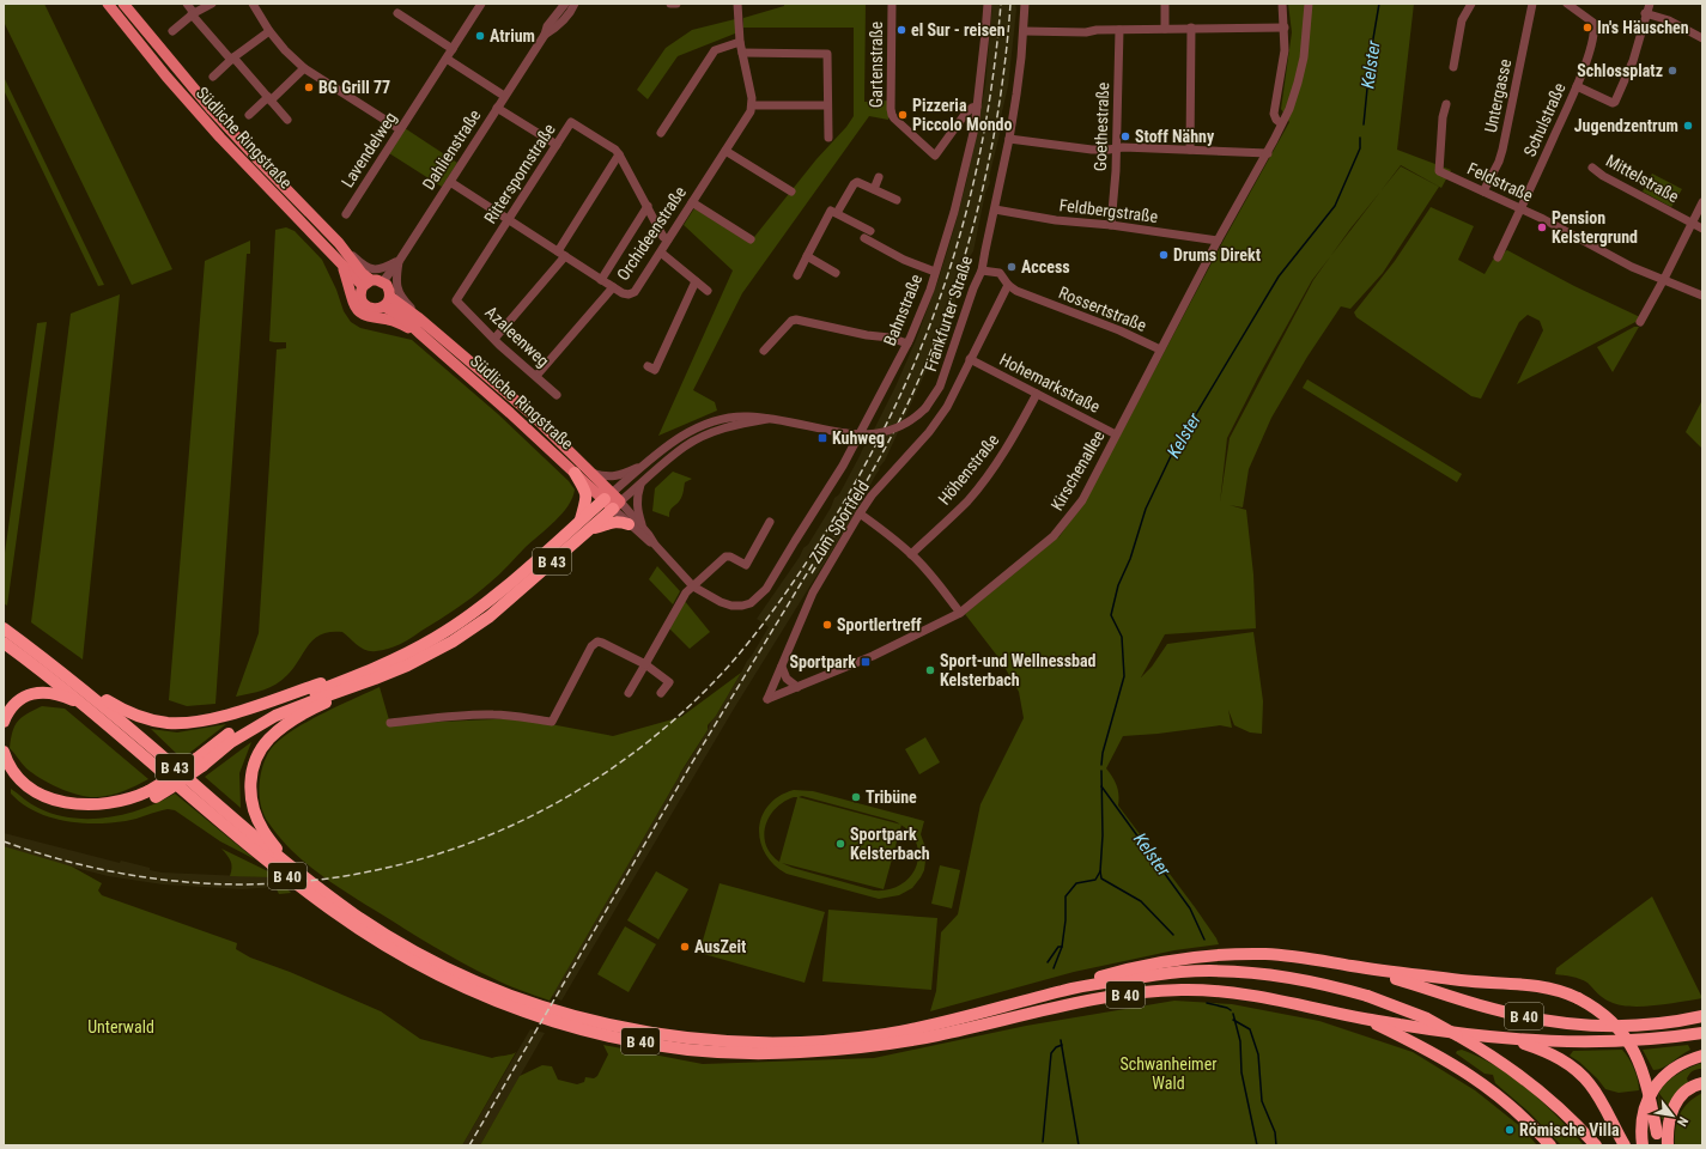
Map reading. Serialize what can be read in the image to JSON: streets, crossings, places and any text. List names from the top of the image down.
{
  "streets": {
    "highway": ["B 43", "B 40"],
    "main road": ["Südliche Ringstraße"],
    "street": [
      "Gartenstraße",
      "Untergasse",
      "Schulstraße",
      "Goethestraße",
      "Lavendelweg",
      "Dahlienstraße",
      "Ritterspornstraße",
      "Mittelstraße",
      "Feldstraße",
      "Feldbergstraße",
      "Orchideenstraße",
      "Rossertstraße",
      "Bahnstraße",
      "Frankfurter Straße",
      "Azaleenweg",
      "Hohemarkstraße",
      "Höhenstraße",
      "Kirschenallee",
      "Zum Sportfeld"
    ]
  },
  "crossings": [
    ["Gartenstraße", "Bahnstraße"],
    ["Untergasse", "Feldstraße"],
    ["Schulstraße", "Feldstraße"],
    ["Goethestraße", "Feldbergstraße"],
    ["Südliche Ringstraße", "Dahlienstraße"],
    ["Südliche Ringstraße", "B 43"],
    ["Dahlienstraße", "Orchideenstraße"],
    ["Ritterspornstraße", "Orchideenstraße"],
    ["Ritterspornstraße", "Azaleenweg"],
    ["Feldbergstraße", "Frankfurter Straße"],
    ["Feldbergstraße", "Kirschenallee"],
    ["Rossertstraße", "Kirschenallee"],
    ["Rossertstraße", "Zum Sportfeld"],
    ["Hohemarkstraße", "Höhenstraße"],
    ["Hohemarkstraße", "Kirschenallee"],
    ["Hohemarkstraße", "Zum Sportfeld"],
    ["Kirschenallee", "Zum Sportfeld"],
    ["B 43", "B 40"]
  ],
  "water": ["Kelster"],
  "parks": ["Unterwald", "Schwanheimer Wald"],
  "places": {
    "other": [
      "In's Häuschen",
      "el Sur - reisen",
      "Atrium",
      "Schlossplatz",
      "BG Grill 77",
      "Pizzeria Piccolo Mondo",
      "Jugendzentrum",
      "Stoff Nähny",
      "Pension Kelstergrund",
      "Drums Direkt",
      "Access",
      "Sportlertreff",
      "Sport-und Wellnessbad Kelsterbach",
      "Tribüne",
      "Sportpark Kelsterbach",
      "AusZeit",
      "Römische Villa"
    ],
    "transit": ["Kuhweg", "Sportpark"]
  },
  "north": "bottom right"
}
